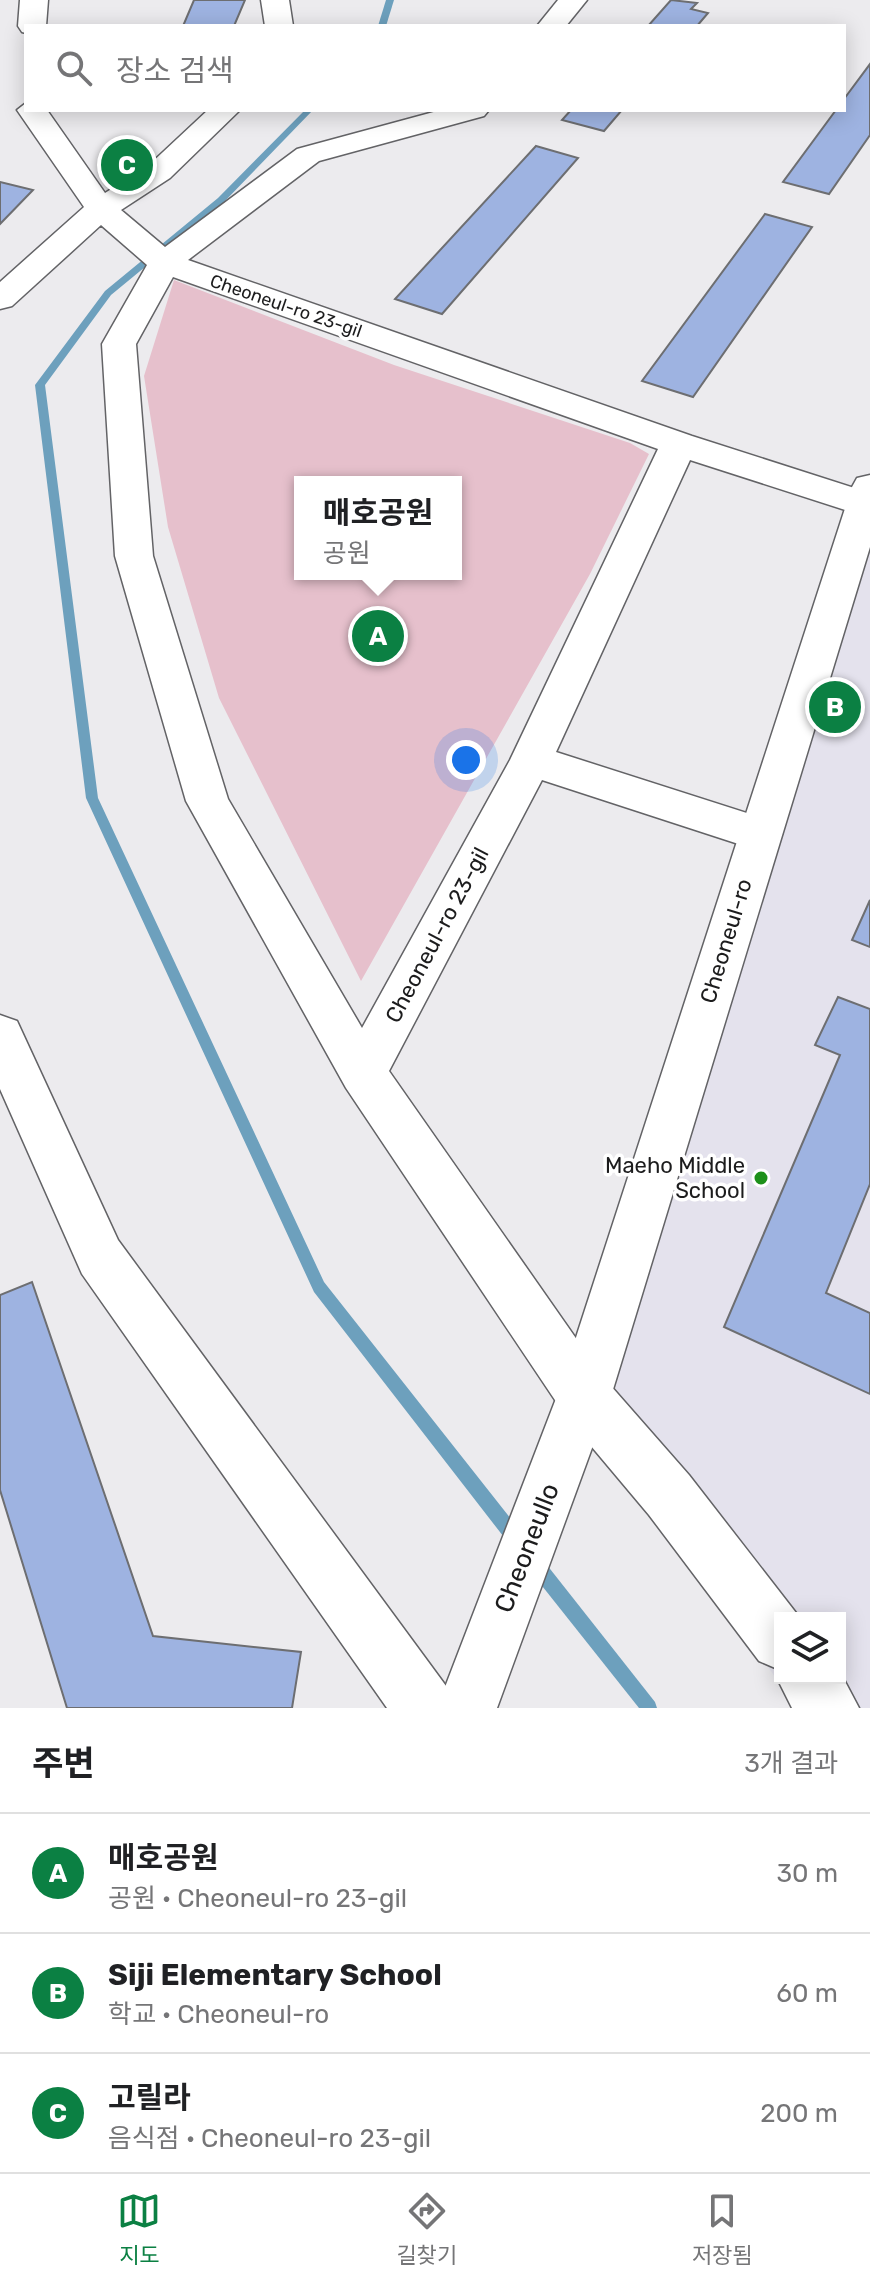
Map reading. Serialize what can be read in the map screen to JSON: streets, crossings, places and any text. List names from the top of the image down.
{
  "streets": {
    "street": ["Cheoneul-ro 23-gil", "Cheoneul-ro", "Cheoneullo"]
  },
  "crossings": [
    ["Cheoneul-ro 23-gil", "Cheoneul-ro"],
    ["Cheoneul-ro", "Cheoneullo"]
  ],
  "places": ["Maeho Middle School"],
  "page": {
    "search": "장소 검색",
    "pins": ["C", "A", "B"],
    "popup": ["매호공원", "공원"],
    "heading": ["주변", "3개 결과"],
    "list": [
      {
        "mark": "A",
        "name": "매호공원",
        "note": "공원 · Cheoneul-ro 23-gil",
        "value": "30 m"
      },
      {
        "mark": "B",
        "name": "Siji Elementary School",
        "note": "학교 · Cheoneul-ro",
        "value": "60 m"
      },
      {
        "mark": "C",
        "name": "고릴라",
        "note": "음식점 · Cheoneul-ro 23-gil",
        "value": "200 m"
      }
    ],
    "nav": ["지도", "길찾기", "저장됨"]
  }
}
